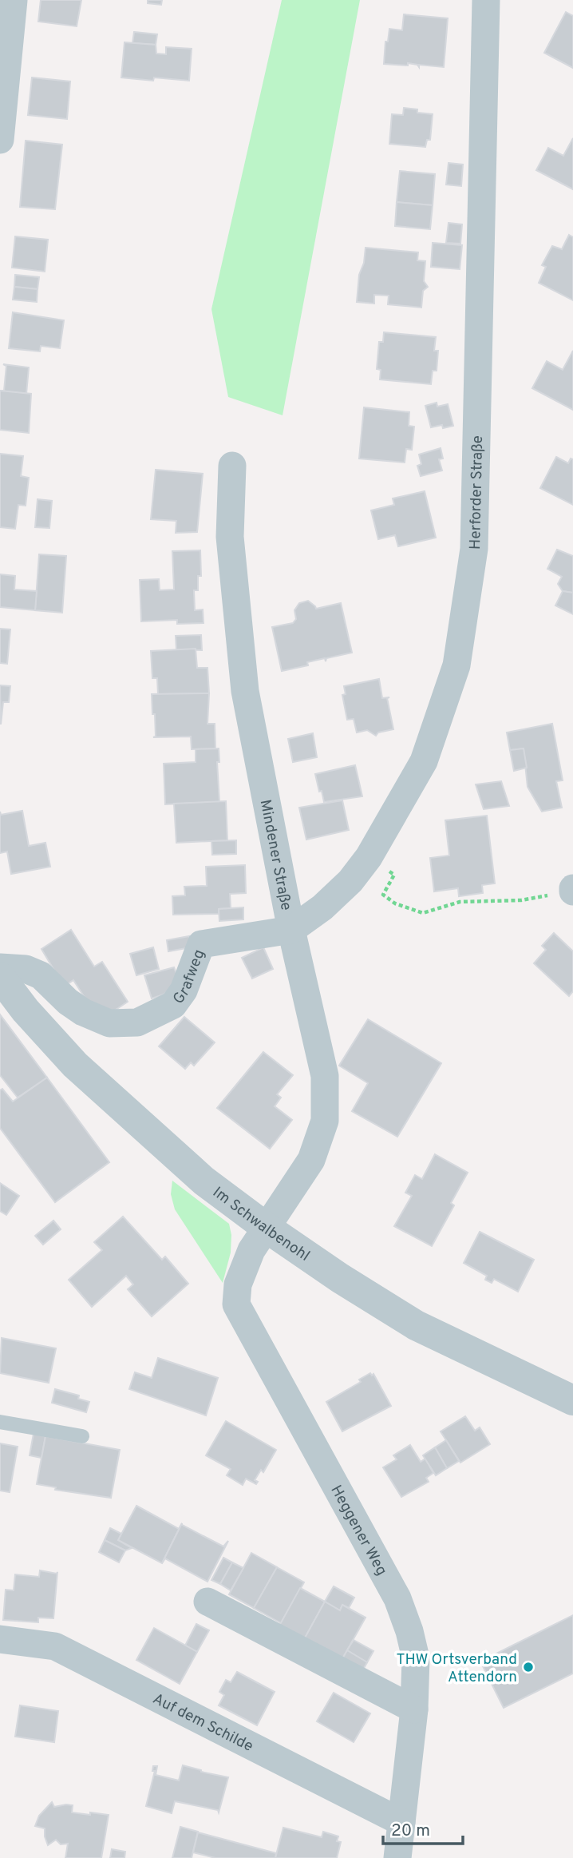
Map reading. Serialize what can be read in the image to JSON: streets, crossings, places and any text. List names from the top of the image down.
{
  "streets": {
    "street": [
      "Herforder Straße",
      "Mindener Straße",
      "Grafweg",
      "Im Schwalbenohl",
      "Heggener Weg",
      "Auf dem Schilde"
    ]
  },
  "crossings": [
    ["Herforder Straße", "Mindener Straße"],
    ["Herforder Straße", "Grafweg"],
    ["Mindener Straße", "Grafweg"],
    ["Mindener Straße", "Im Schwalbenohl"],
    ["Mindener Straße", "Heggener Weg"],
    ["Im Schwalbenohl", "Heggener Weg"],
    ["Heggener Weg", "Auf dem Schilde"]
  ],
  "places": ["THW Ortsverband Attendorn"],
  "scale_bar": "20 m"
}
